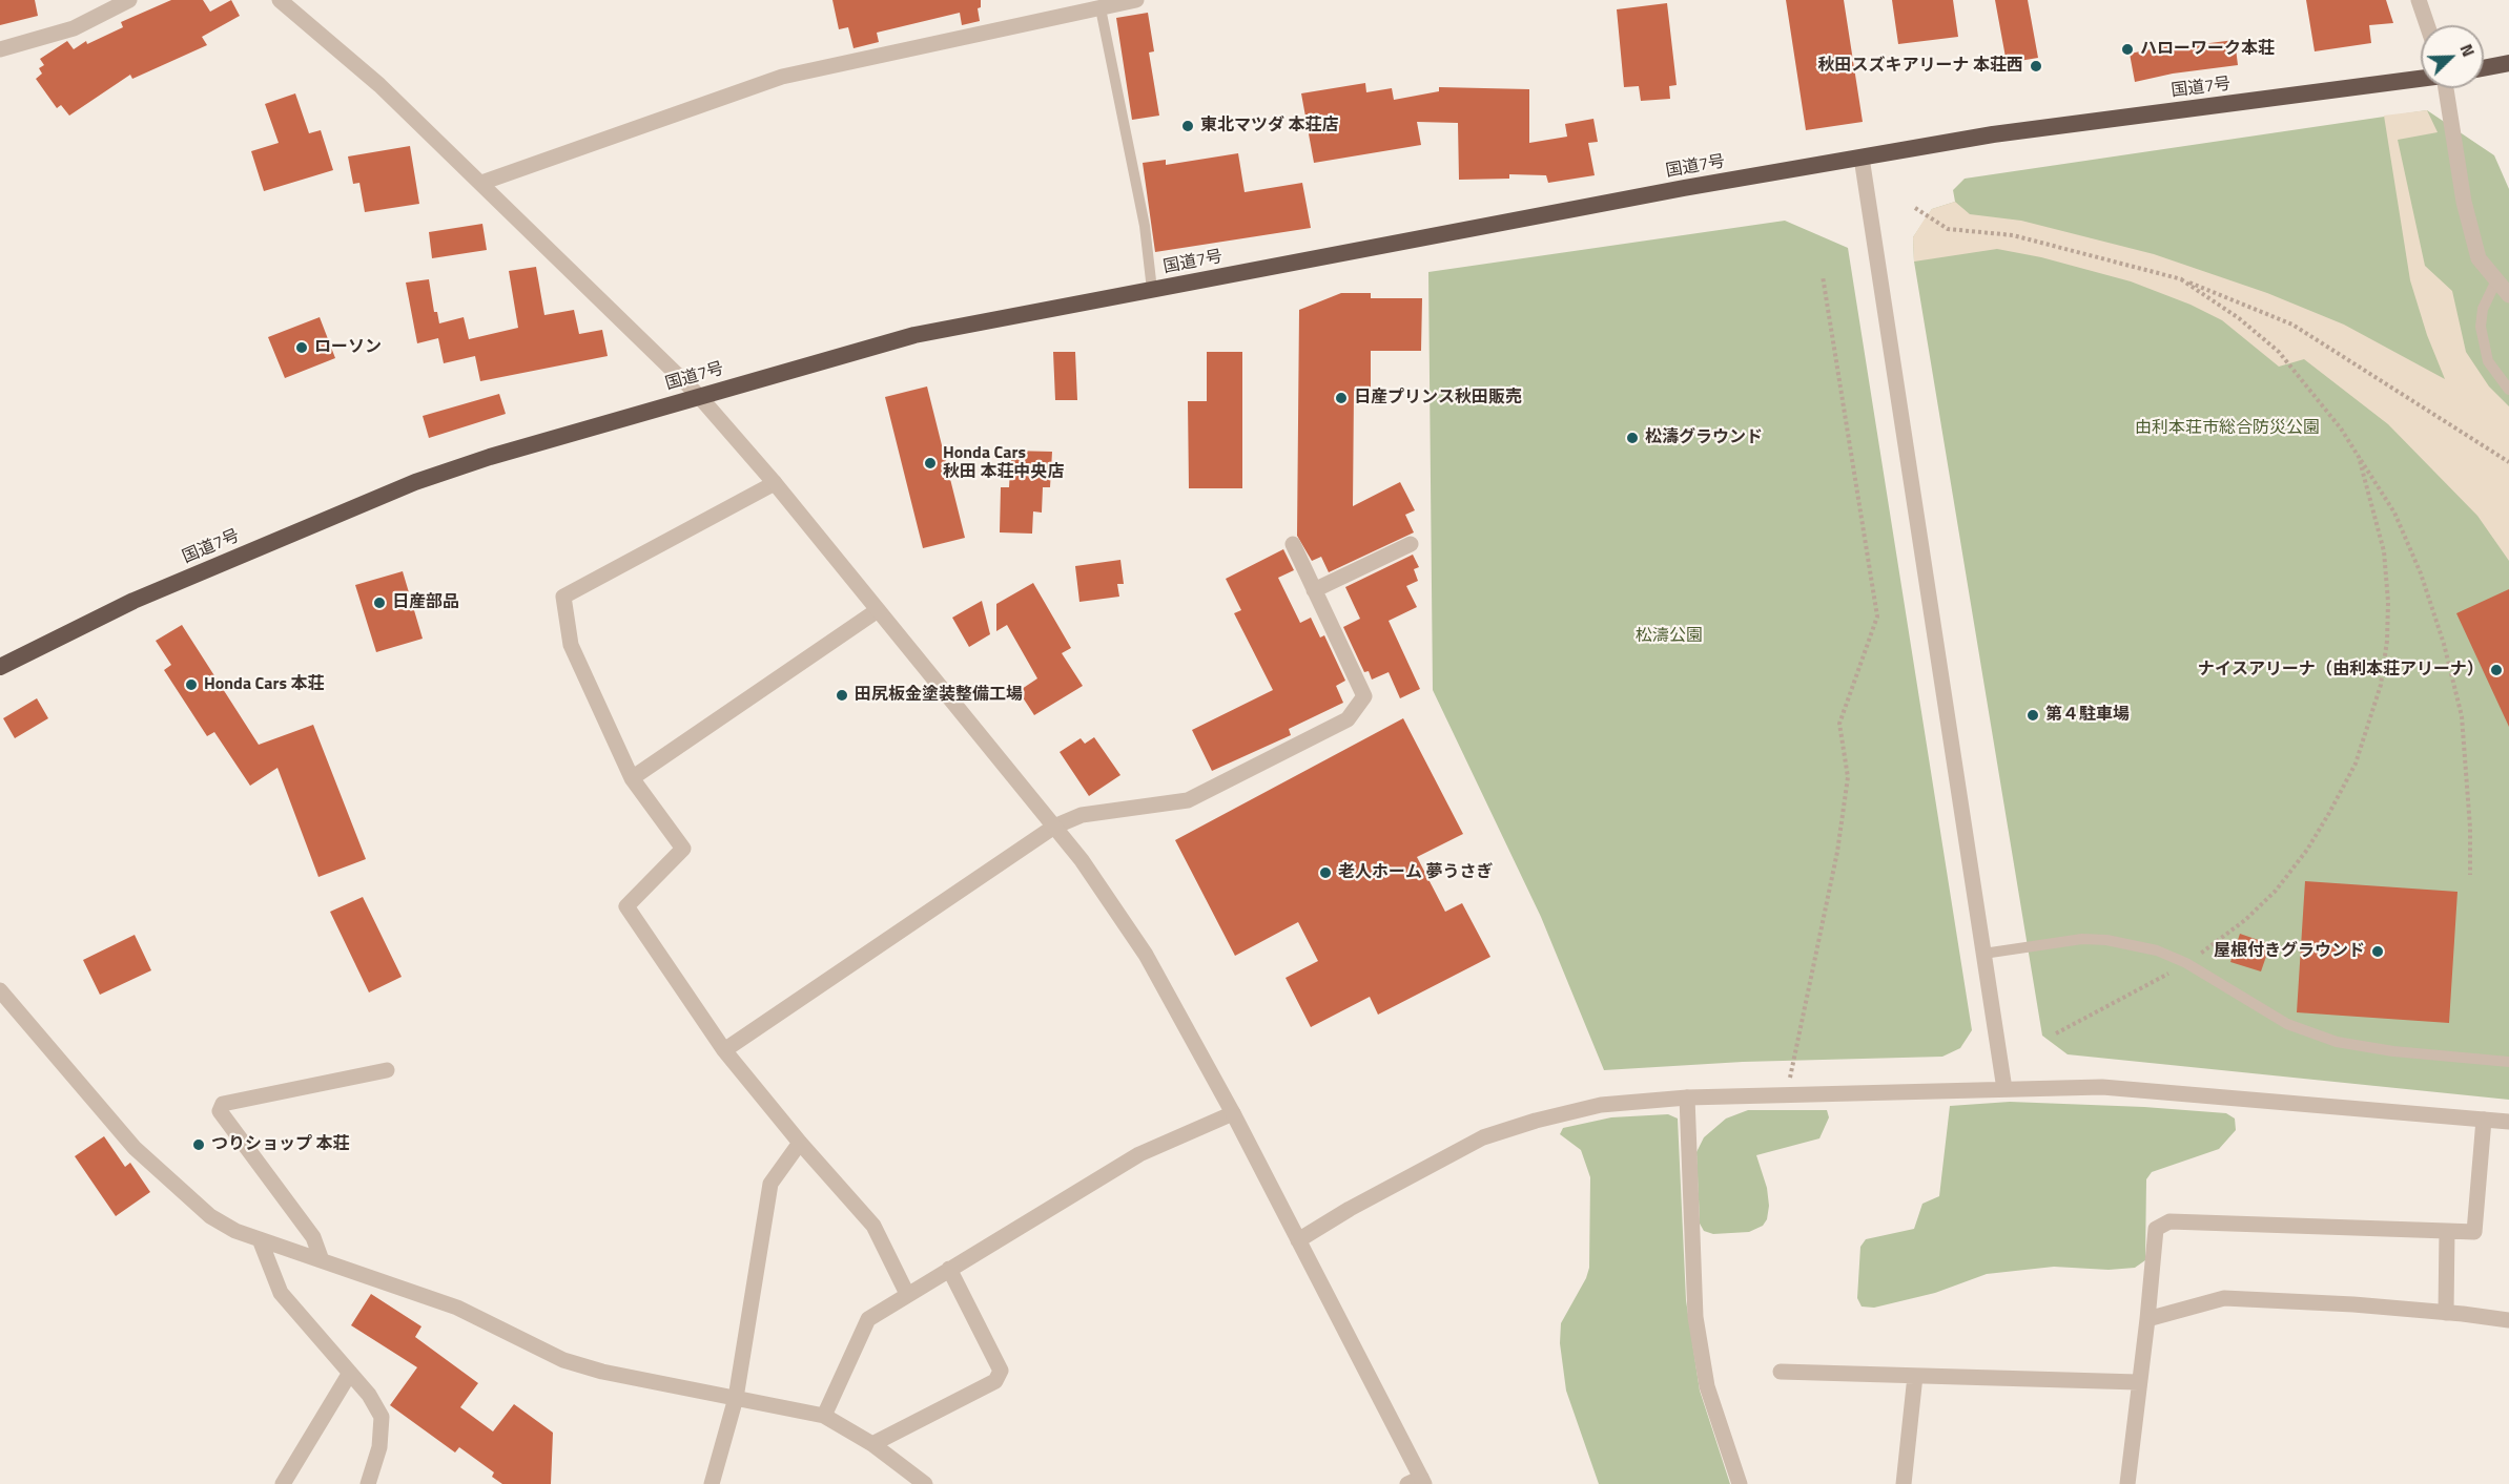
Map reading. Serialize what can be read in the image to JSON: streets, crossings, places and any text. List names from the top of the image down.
{
  "streets": {
    "highway": ["国道7号"]
  },
  "parks": ["由利本荘市総合防災公園", "松濤公園"],
  "places": [
    "ハローワーク本荘",
    "秋田スズキアリーナ 本荘西",
    "東北マツダ 本荘店",
    "ローソン",
    "日産プリンス秋田販売",
    "松濤グラウンド",
    "Honda Cars 秋田 本荘中央店",
    "日産部品",
    "ナイスアリーナ（由利本荘アリーナ）",
    "Honda Cars 本荘",
    "田尻板金塗装整備工場",
    "第４駐車場",
    "老人ホーム 夢うさぎ",
    "屋根付きグラウンド",
    "つりショップ 本荘"
  ],
  "north": "top right"
}
